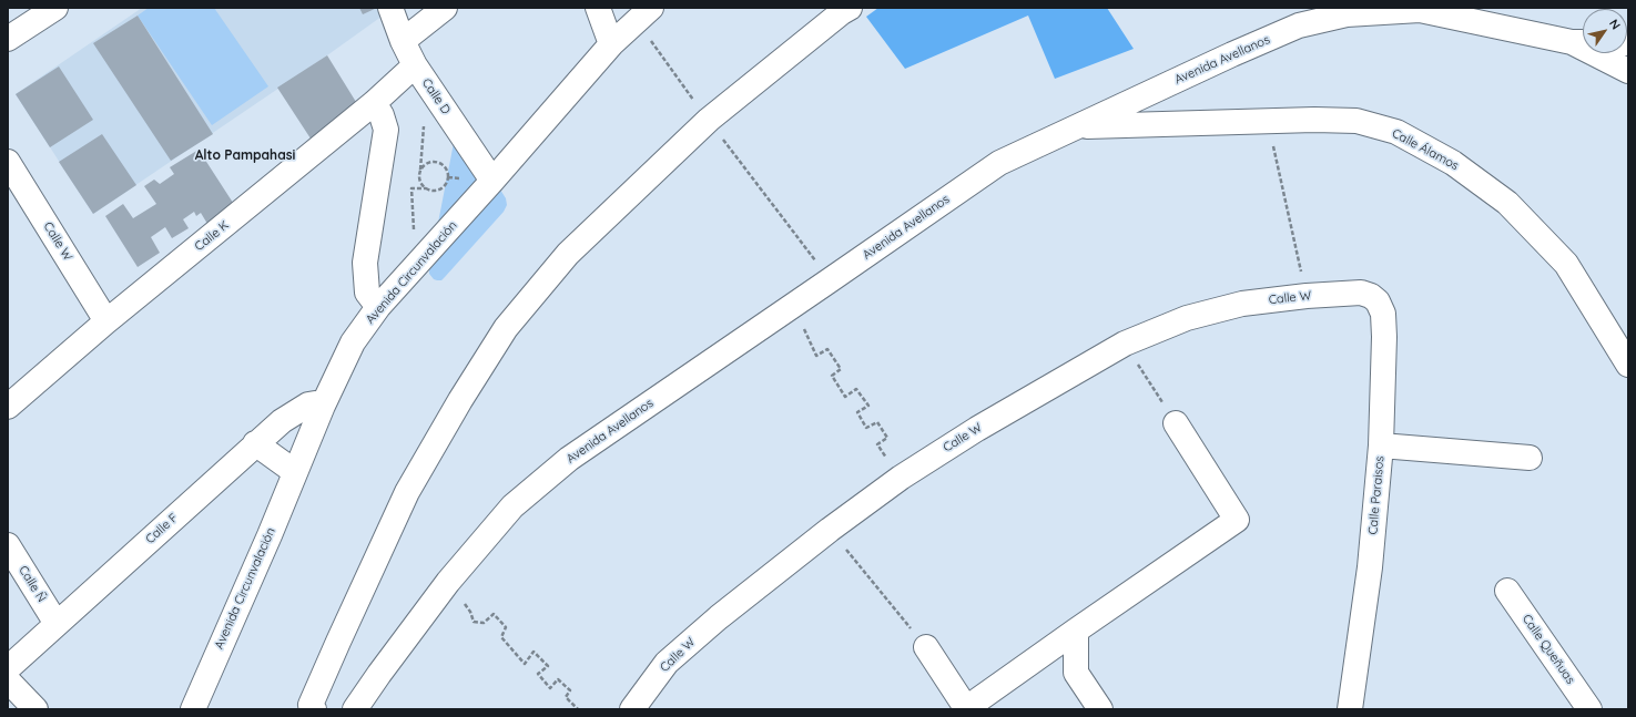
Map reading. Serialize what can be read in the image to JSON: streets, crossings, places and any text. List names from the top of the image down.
{
  "streets": {
    "street": [
      "Avenida Avellanos",
      "Calle D",
      "Calle Álamos",
      "Calle K",
      "Calle W",
      "Avenida Circunvalación",
      "Calle Paraisos",
      "Calle F",
      "Calle Ñ",
      "Calle Queñuas"
    ]
  },
  "crossings": [
    ["Avenida Avellanos", "Calle Álamos"],
    ["Calle D", "Calle K"],
    ["Calle D", "Avenida Circunvalación"],
    ["Calle K", "Calle W"],
    ["Calle W", "Calle Paraisos"],
    ["Avenida Circunvalación", "Calle F"],
    ["Calle F", "Calle Ñ"]
  ],
  "districts": ["Alto Pampahasi"],
  "north": "top right"
}
